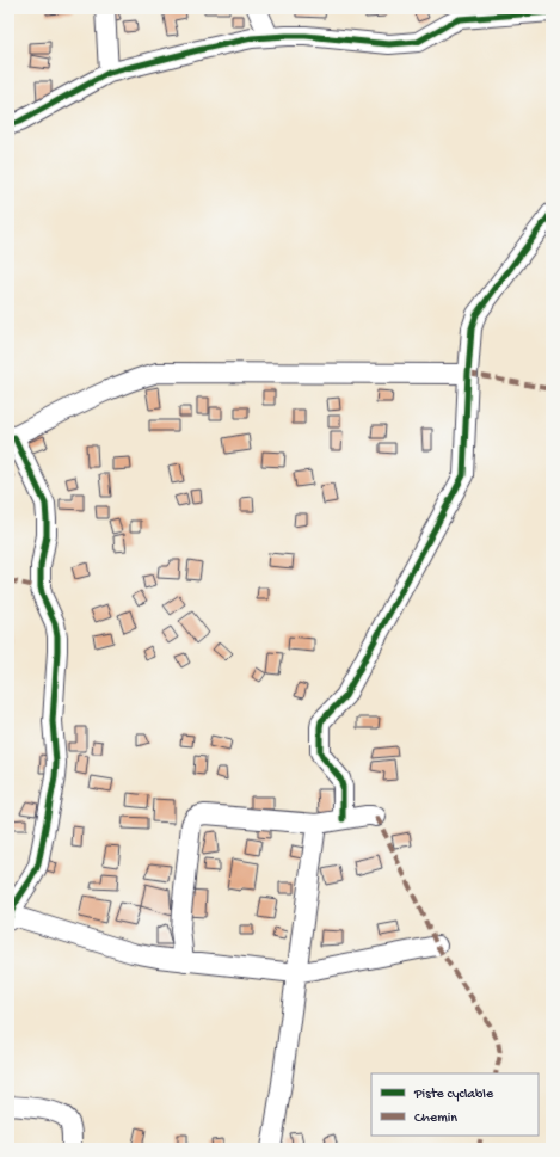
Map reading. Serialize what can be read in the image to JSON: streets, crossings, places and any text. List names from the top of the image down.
{
  "legend": ["Piste cyclable", "Chemin"]
}
